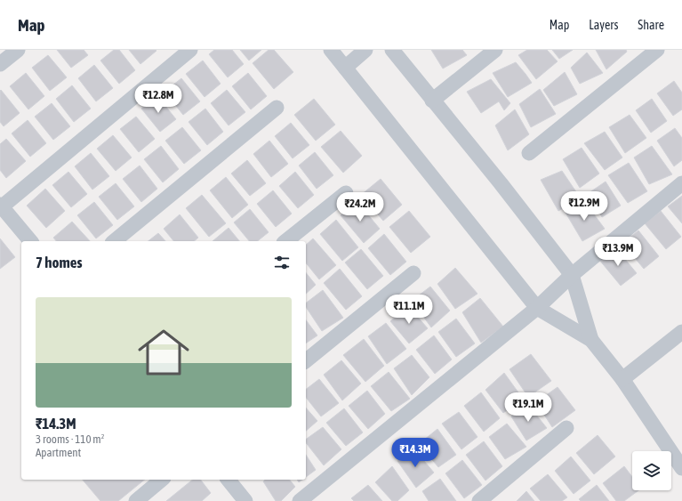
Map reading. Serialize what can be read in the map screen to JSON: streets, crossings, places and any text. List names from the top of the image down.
{
  "page": {
    "header": "Map",
    "nav": ["Map", "Layers", "Share"],
    "price": [
      "₹12.8M",
      "₹12.9M",
      "₹24.2M",
      "₹13.9M",
      "₹11.1M",
      "₹19.1M",
      "₹14.3M"
    ],
    "heading": "7 homes",
    "list": [
      {
        "name": "₹14.3M",
        "note": "3 rooms · 110 m² · Apartment"
      }
    ]
  }
}
